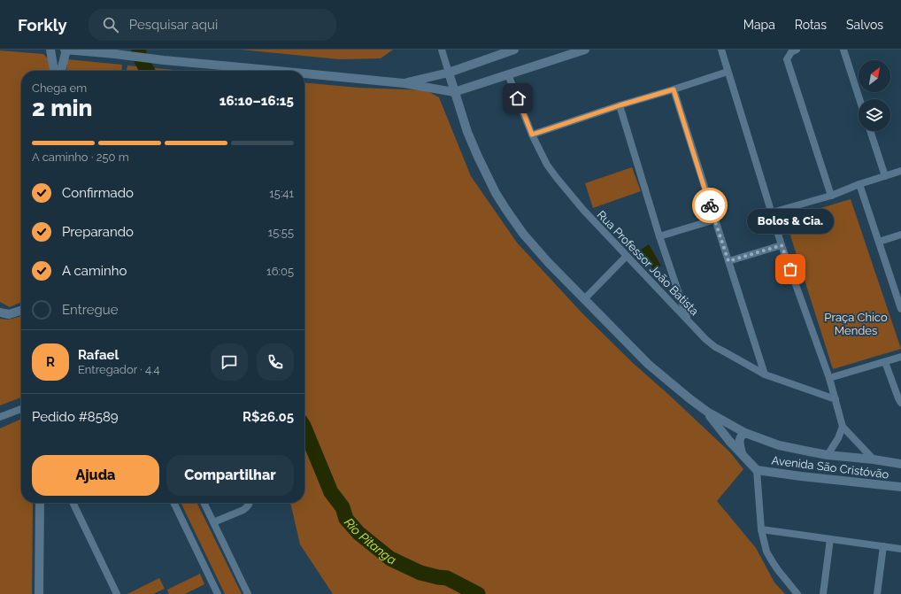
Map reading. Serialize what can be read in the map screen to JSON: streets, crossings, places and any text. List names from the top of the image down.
{
  "streets": {
    "street": ["Rua Professor João Batista", "Avenida São Cristóvão"]
  },
  "water": ["Rio Pitanga"],
  "parks": ["Praça Chico Mendes"],
  "places": ["Bolos & Cia."],
  "north": "top right",
  "page": {
    "header": "Forkly",
    "search": "Pesquisar aqui",
    "nav": ["Mapa", "Rotas", "Salvos"],
    "heading": ["2 min", "Chega em", "16:10–16:15"],
    "panel": [
      "Rafael",
      "Entregador · 4.4",
      "Pedido #8589",
      "R$26.05"
    ],
    "bar": "A caminho · 250 m",
    "list": [
      ["Confirmado", "15:41"],
      ["Preparando", "15:55"],
      ["A caminho", "16:05"],
      "Entregue"
    ],
    "bubble": "Bolos & Cia.",
    "round": "R",
    "buttons": ["Ajuda", "Compartilhar"]
  }
}
